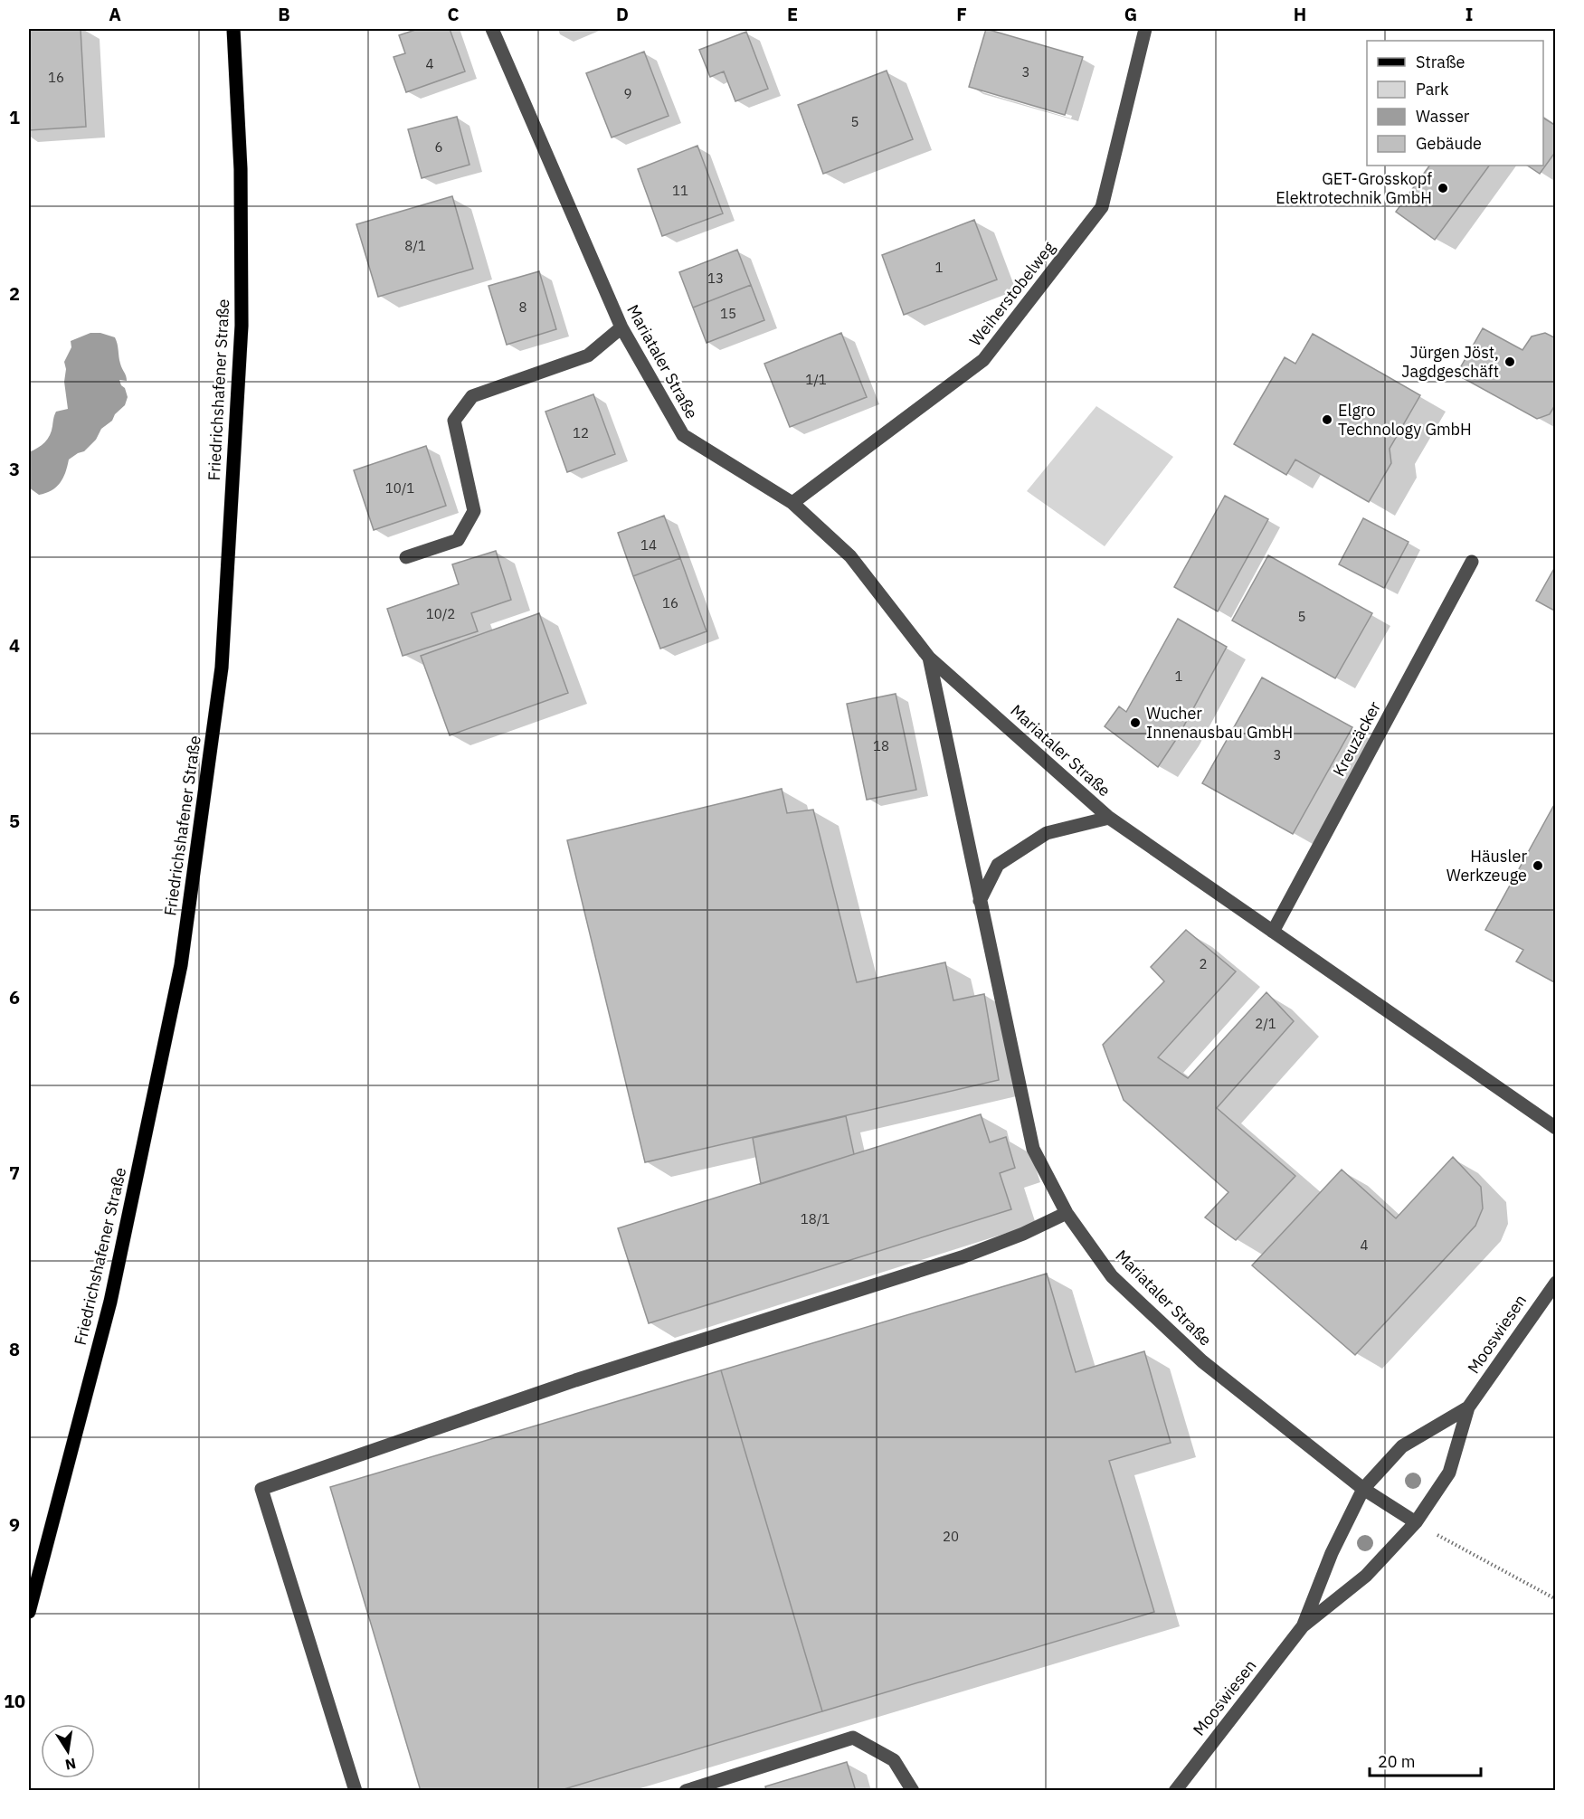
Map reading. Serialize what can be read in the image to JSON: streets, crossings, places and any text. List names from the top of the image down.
{
  "streets": {
    "main road": ["Friedrichshafener Straße"],
    "street": [
      "Weiherstobelweg",
      "Mariataler Straße",
      "Kreuzäcker",
      "Mooswiesen"
    ]
  },
  "crossings": [
    ["Weiherstobelweg", "Mariataler Straße"],
    ["Mariataler Straße", "Mooswiesen"]
  ],
  "places": [
    "GET-Grosskopf Elektrotechnik GmbH",
    "Jürgen Jöst, Jagdgeschäft",
    "Elgro Technology GmbH",
    "Wucher Innenausbau GmbH",
    "Häusler Werkzeuge"
  ],
  "house_numbers": [
    "4",
    "3",
    "16",
    "9",
    "5",
    "6",
    "11",
    "8/1",
    "1",
    "13",
    "8",
    "15",
    "1/1",
    "12",
    "10/1",
    "14",
    "16",
    "10/2",
    "5",
    "1",
    "18",
    "3",
    "2",
    "2/1",
    "18/1",
    "4",
    "20"
  ],
  "legend": [
    "Straße",
    "Park",
    "Wasser",
    "Gebäude"
  ],
  "scale_bar": "20 m",
  "north": "bottom",
  "grid": {
    "columns": [
      "A",
      "B",
      "C",
      "D",
      "E",
      "F",
      "G",
      "H",
      "I"
    ],
    "rows": [
      "1",
      "2",
      "3",
      "4",
      "5",
      "6",
      "7",
      "8",
      "9",
      "10"
    ]
  }
}
